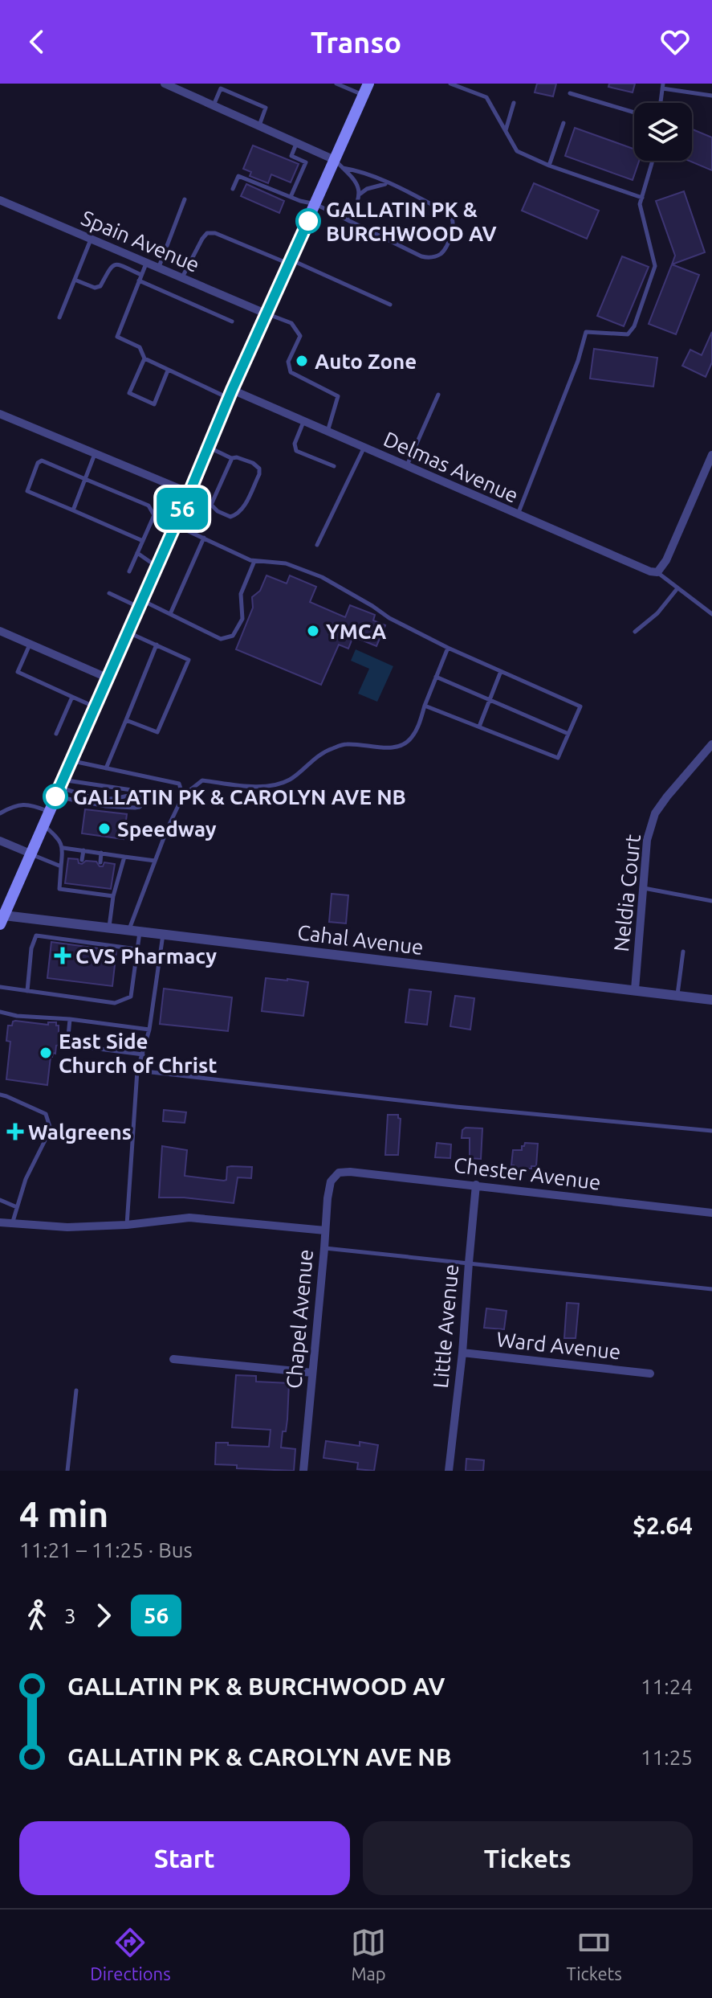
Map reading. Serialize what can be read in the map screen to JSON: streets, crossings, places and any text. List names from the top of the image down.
{
  "streets": {
    "street": [
      "Spain Avenue",
      "Delmas Avenue",
      "Neldia Court",
      "Cahal Avenue",
      "Chester Avenue",
      "Chapel Avenue",
      "Little Avenue",
      "Ward Avenue"
    ]
  },
  "crossings": [
    ["Neldia Court", "Cahal Avenue"],
    ["Chester Avenue", "Chapel Avenue"],
    ["Chester Avenue", "Little Avenue"],
    ["Little Avenue", "Ward Avenue"]
  ],
  "places": {
    "other": [
      "GALLATIN PK & BURCHWOOD AV",
      "Auto Zone",
      "YMCA",
      "GALLATIN PK & CAROLYN AVE NB",
      "Speedway",
      "East Side Church of Christ"
    ],
    "health": ["CVS Pharmacy", "Walgreens"]
  },
  "lines": ["bus line 56"],
  "page": {
    "header": "Transo",
    "on_map": "56",
    "heading": ["4 min", "11:21 – 11:25 · Bus", "$2.64"],
    "legs": ["3", "56"],
    "list": [
      {
        "name": "GALLATIN PK & BURCHWOOD AV",
        "value": "11:24"
      },
      {
        "name": "GALLATIN PK & CAROLYN AVE NB",
        "value": "11:25"
      }
    ],
    "buttons": ["Start", "Tickets"],
    "tabs": ["Directions", "Map", "Tickets"]
  }
}
